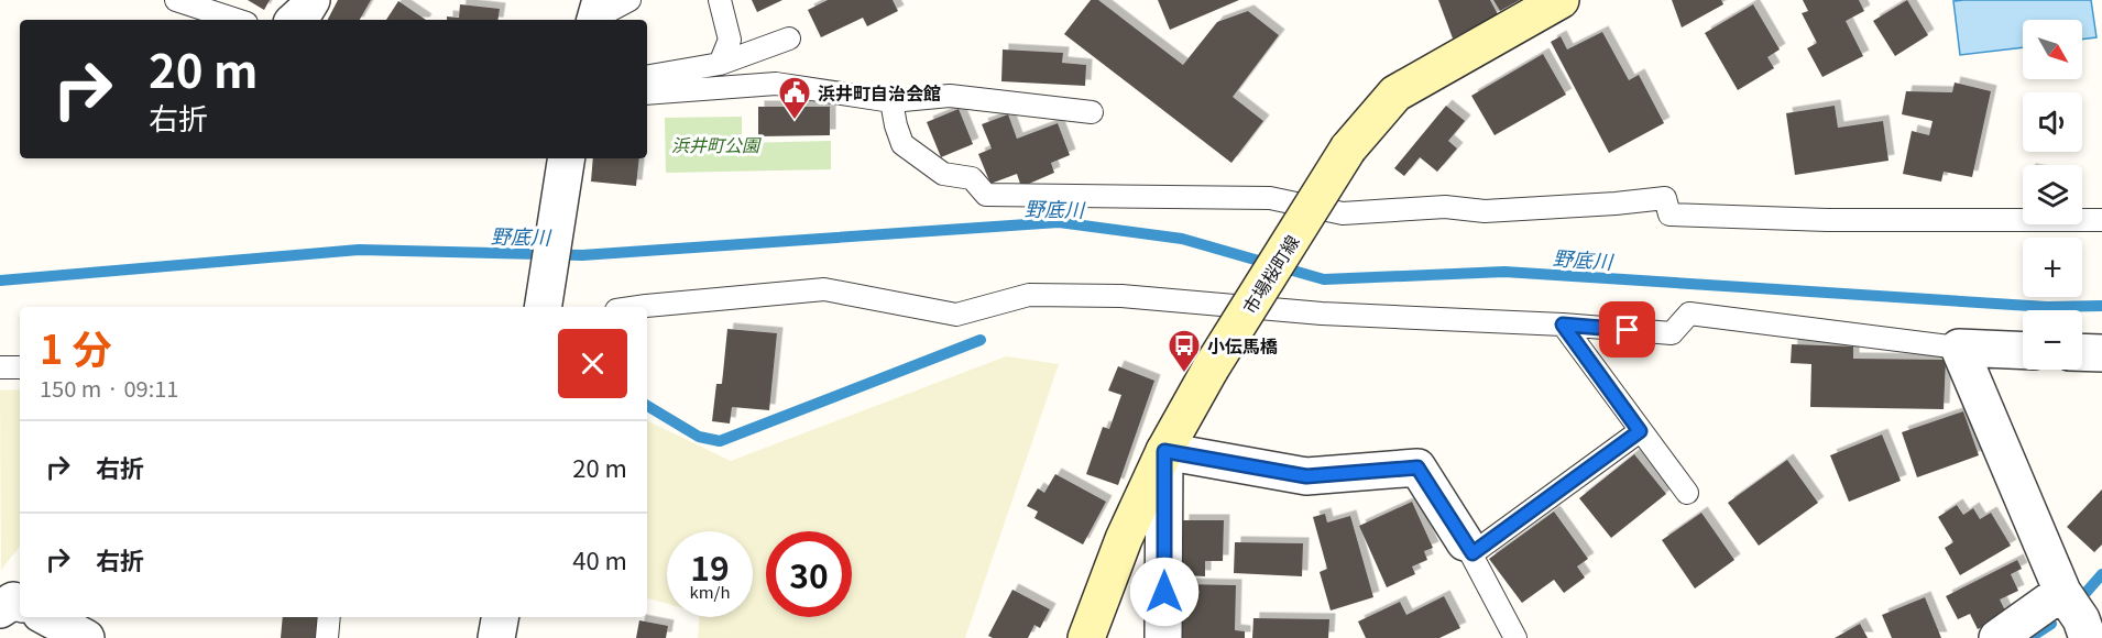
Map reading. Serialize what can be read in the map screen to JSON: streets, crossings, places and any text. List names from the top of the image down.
{
  "streets": {
    "main road": ["市場桜町線"]
  },
  "water": ["野底川"],
  "parks": ["浜井町公園"],
  "places": {
    "public building": ["浜井町自治会館"],
    "bus stop": ["小伝馬橋"]
  },
  "north": "bottom right",
  "page": {
    "map_buttons": ["+", "−"],
    "turn": ["20 m", "右折"],
    "heading": ["1 分", "150 m · 09:11"],
    "list": [
      {
        "name": "右折",
        "value": "20 m"
      },
      {
        "name": "右折",
        "value": "40 m"
      }
    ],
    "speed": "19 km/h",
    "limit": "30"
  }
}
